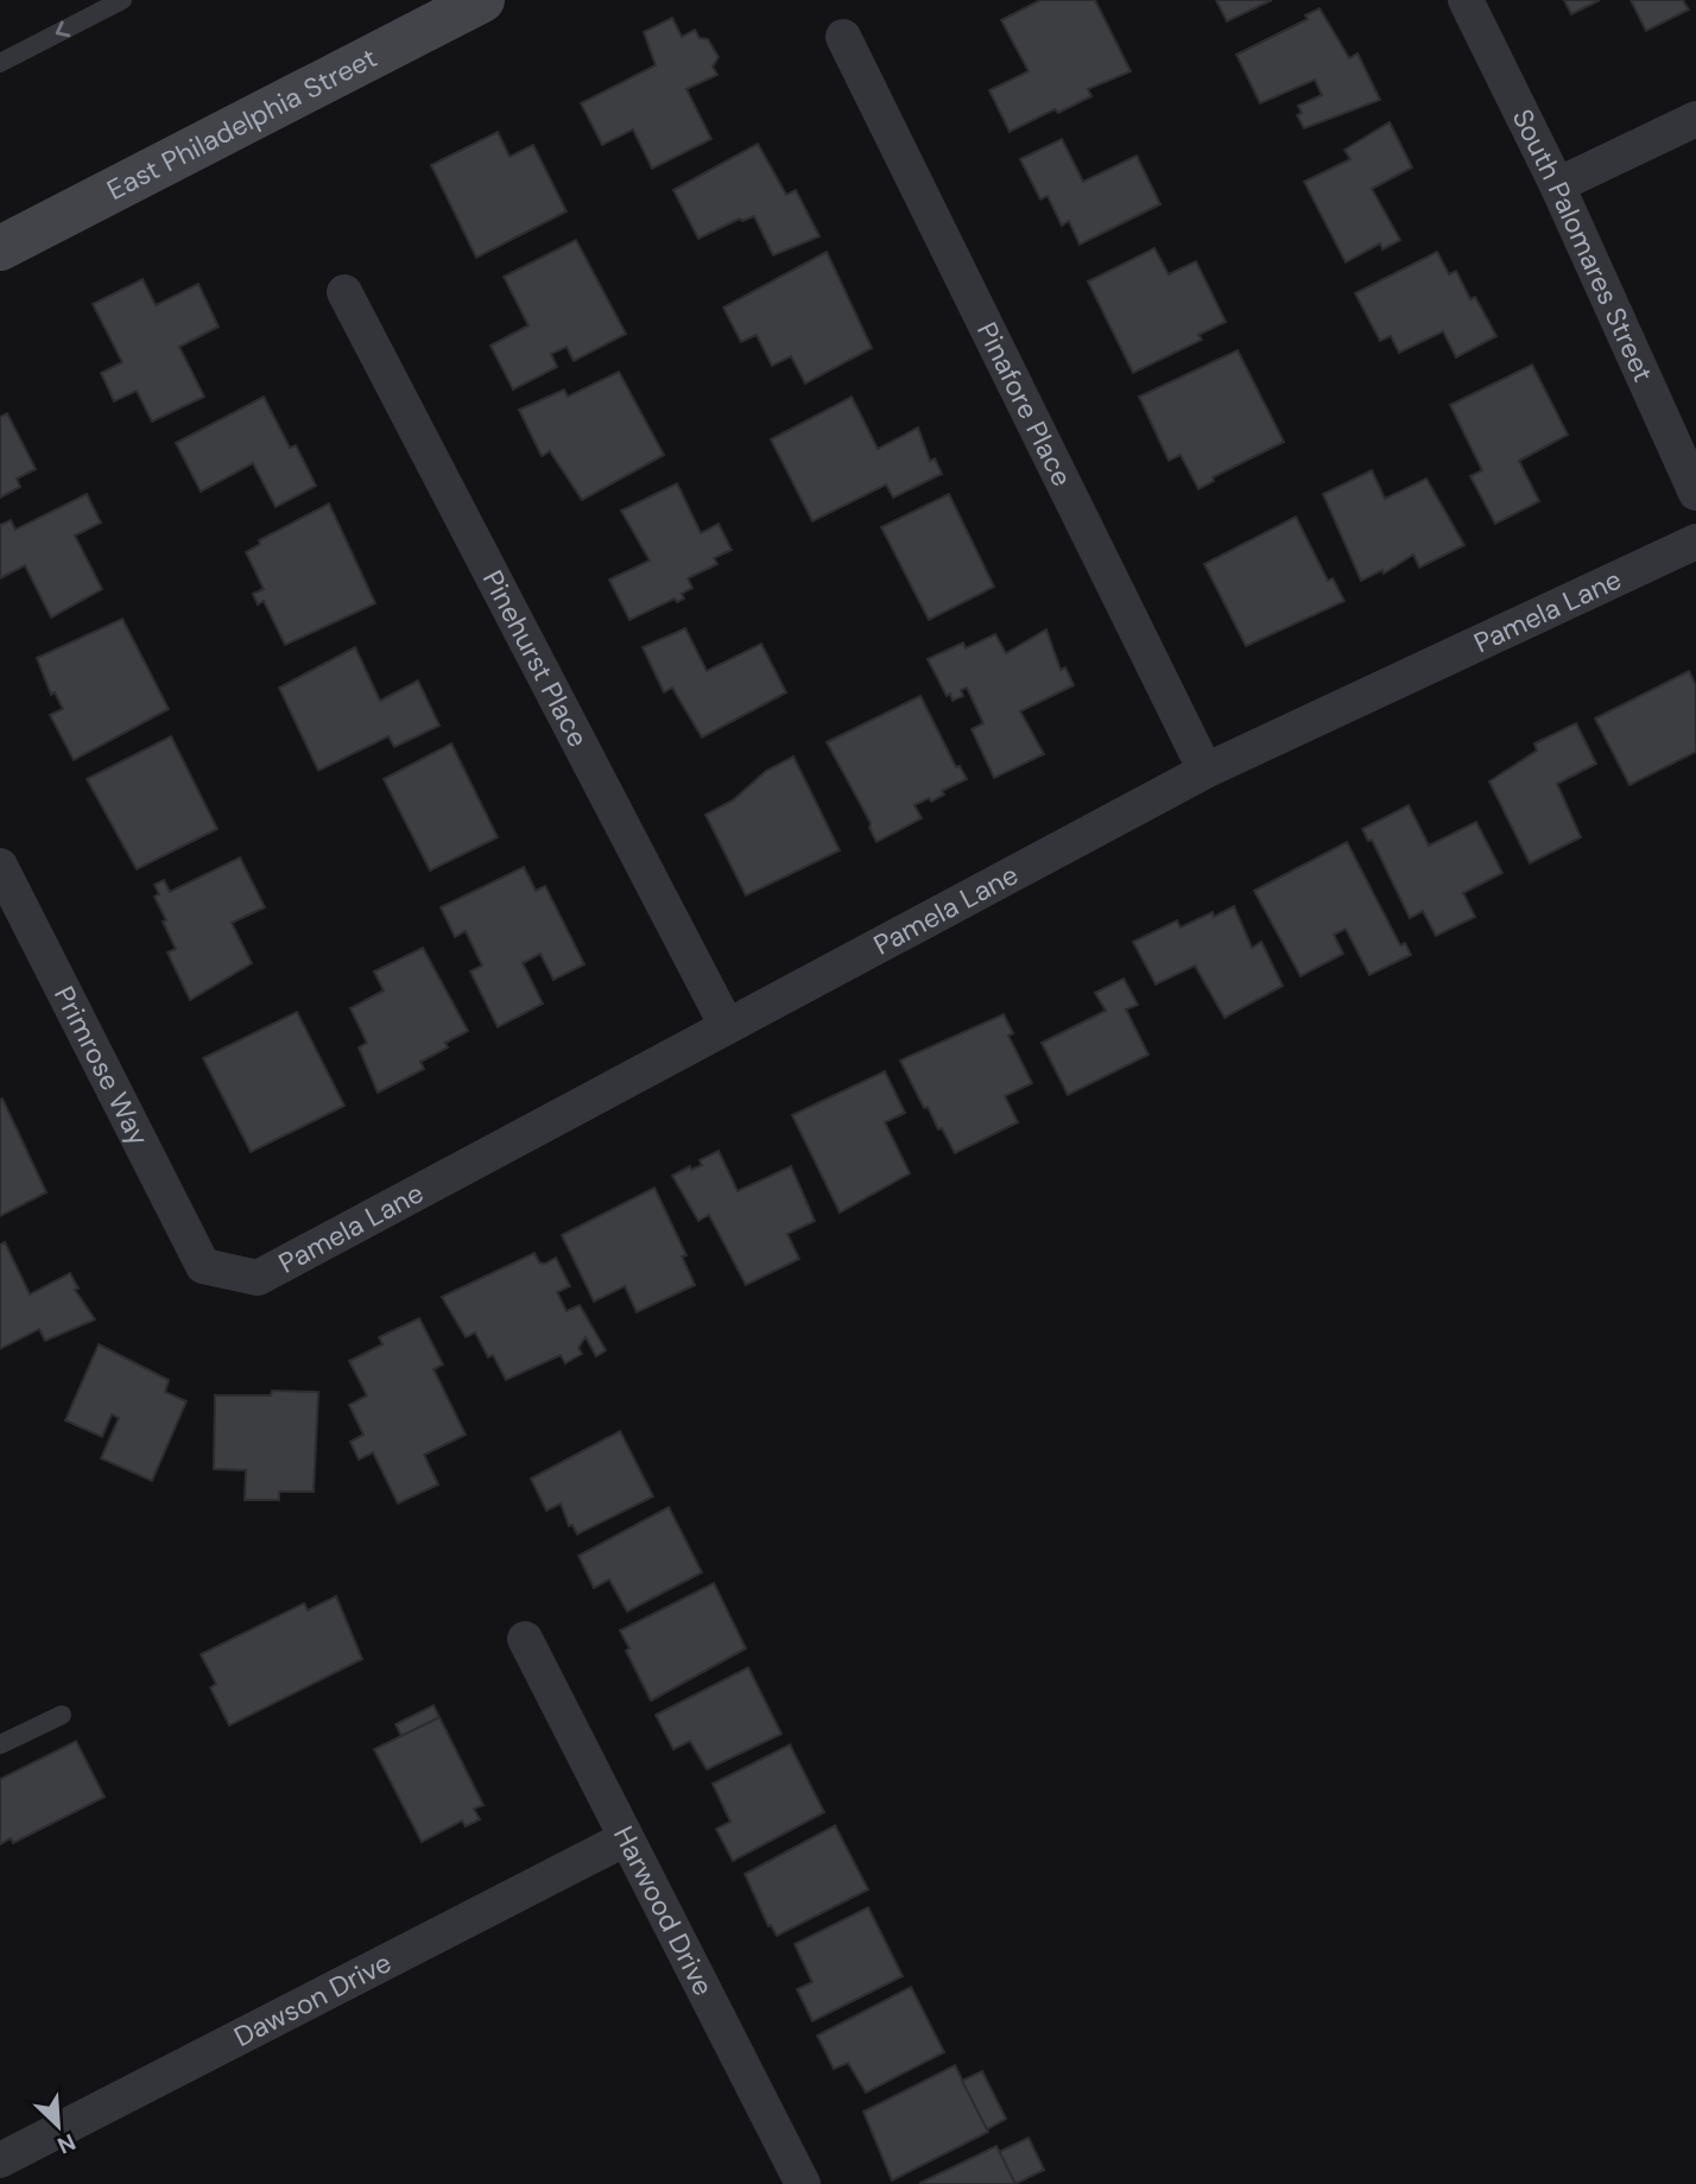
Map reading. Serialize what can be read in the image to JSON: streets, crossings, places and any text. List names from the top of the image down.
{
  "streets": {
    "street": [
      "East Philadelphia Street",
      "South Palomares Street",
      "Pinafore Place",
      "Pamela Lane",
      "Pinehurst Place",
      "Primrose Way",
      "Harwood Drive",
      "Dawson Drive"
    ]
  },
  "crossings": [
    ["Pinafore Place", "Pamela Lane"],
    ["Pamela Lane", "Pinehurst Place"],
    ["Pamela Lane", "Primrose Way"],
    ["Harwood Drive", "Dawson Drive"]
  ],
  "north": "bottom right"
}
